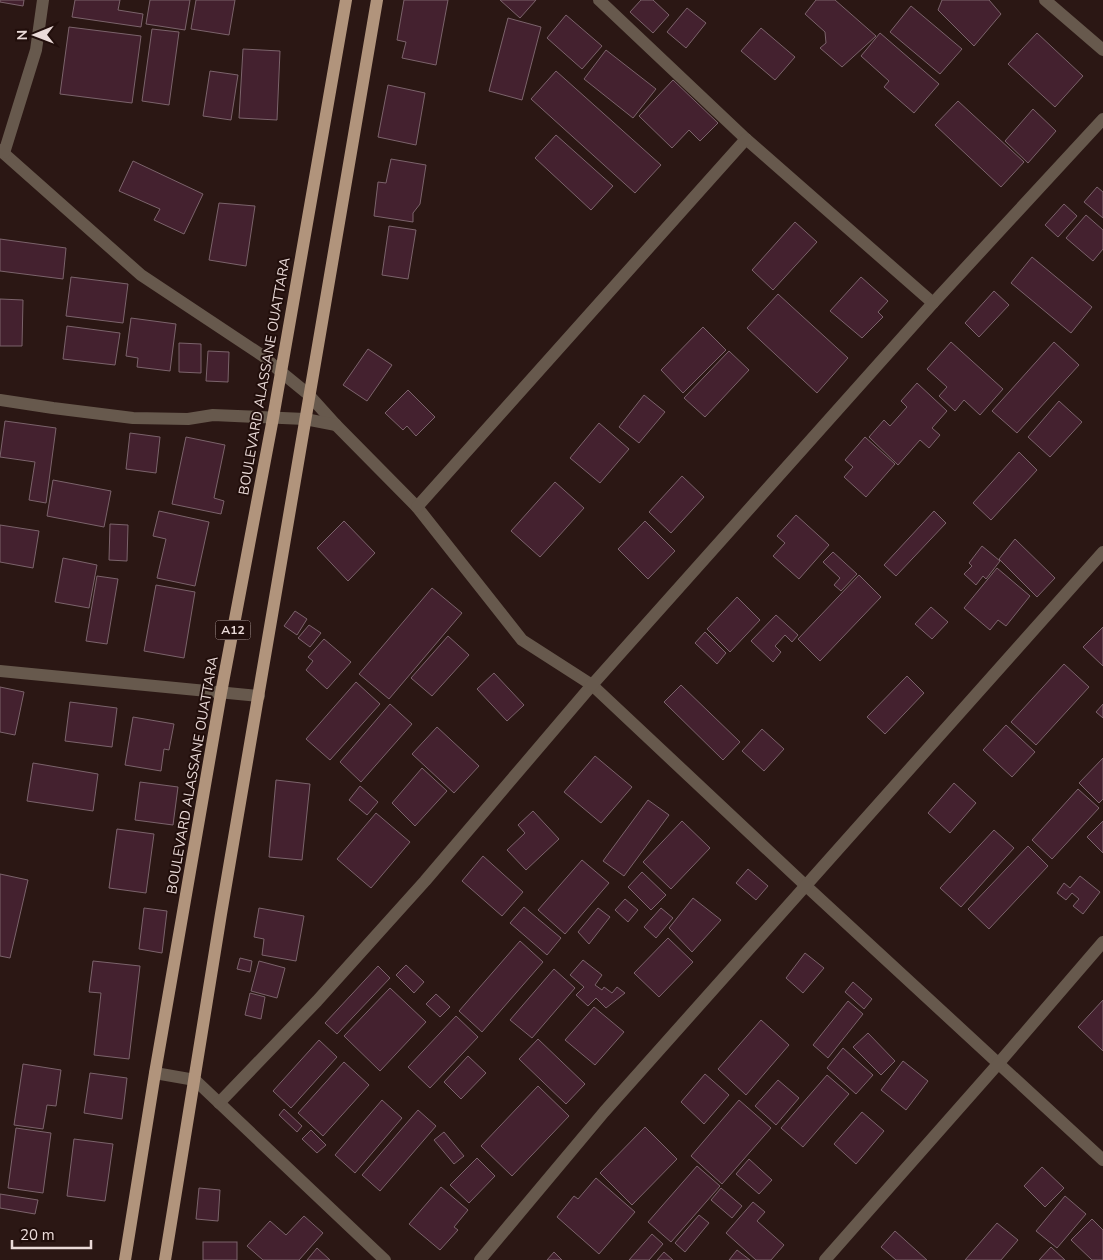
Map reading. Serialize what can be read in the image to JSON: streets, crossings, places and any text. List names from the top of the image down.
{
  "streets": {
    "main road": ["BOULEVARD ALASSANE OUATTARA", "A12"]
  },
  "scale_bar": "20 m",
  "north": "left"
}
